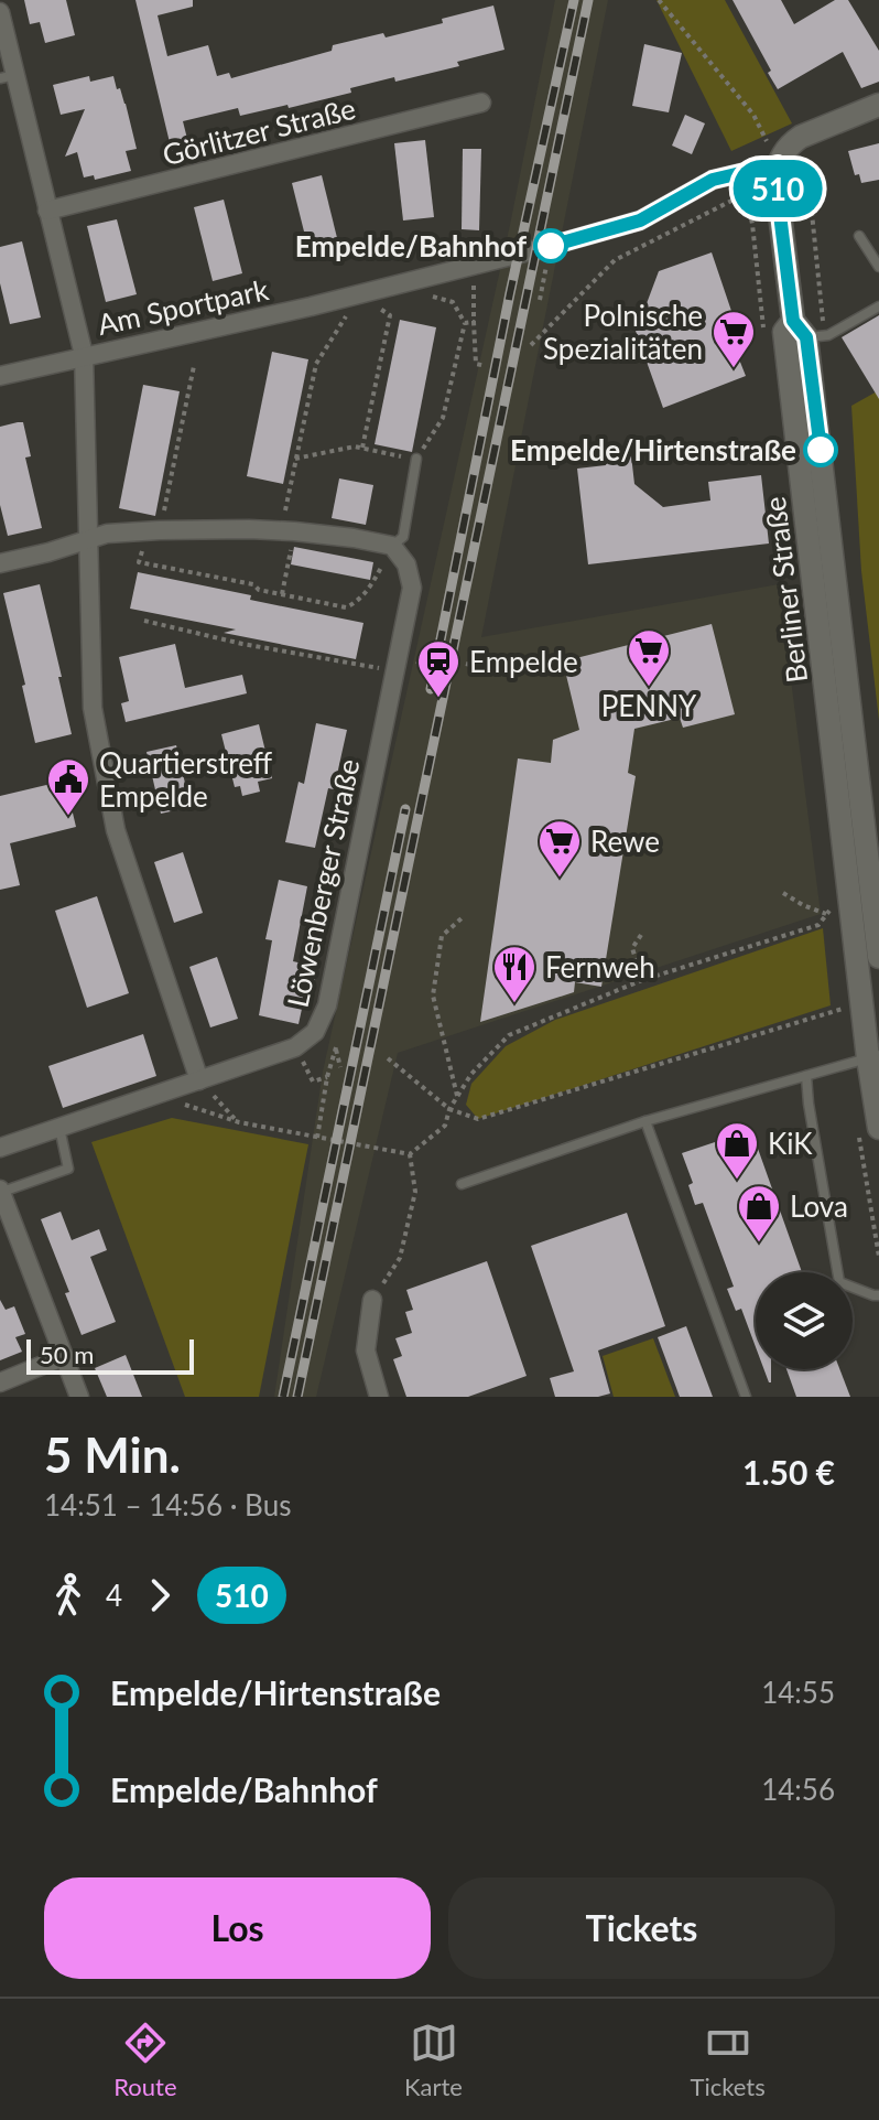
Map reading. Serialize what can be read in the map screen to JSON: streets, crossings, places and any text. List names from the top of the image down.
{
  "streets": {
    "street": [
      "Görlitzer Straße",
      "Am Sportpark",
      "Berliner Straße",
      "Löwenberger Straße"
    ]
  },
  "places": {
    "other": ["Empelde/Bahnhof", "Empelde/Hirtenstraße"],
    "supermarket": ["Polnische Spezialitäten", "PENNY", "Rewe"],
    "station": ["Empelde"],
    "public building": ["Quartierstreff Empelde"],
    "restaurant": ["Fernweh"],
    "shop": ["KiK", "Lova"]
  },
  "lines": ["bus line 510"],
  "scale_bar": "50 m",
  "page": {
    "on_map": "510",
    "scale": "50 m",
    "heading": ["5 Min.", "14:51 – 14:56 · Bus", "1.50 €"],
    "legs": ["4", "510"],
    "list": [
      {
        "name": "Empelde/Hirtenstraße",
        "value": "14:55"
      },
      {
        "name": "Empelde/Bahnhof",
        "value": "14:56"
      }
    ],
    "buttons": ["Los", "Tickets"],
    "tabs": ["Route", "Karte", "Tickets"]
  }
}
